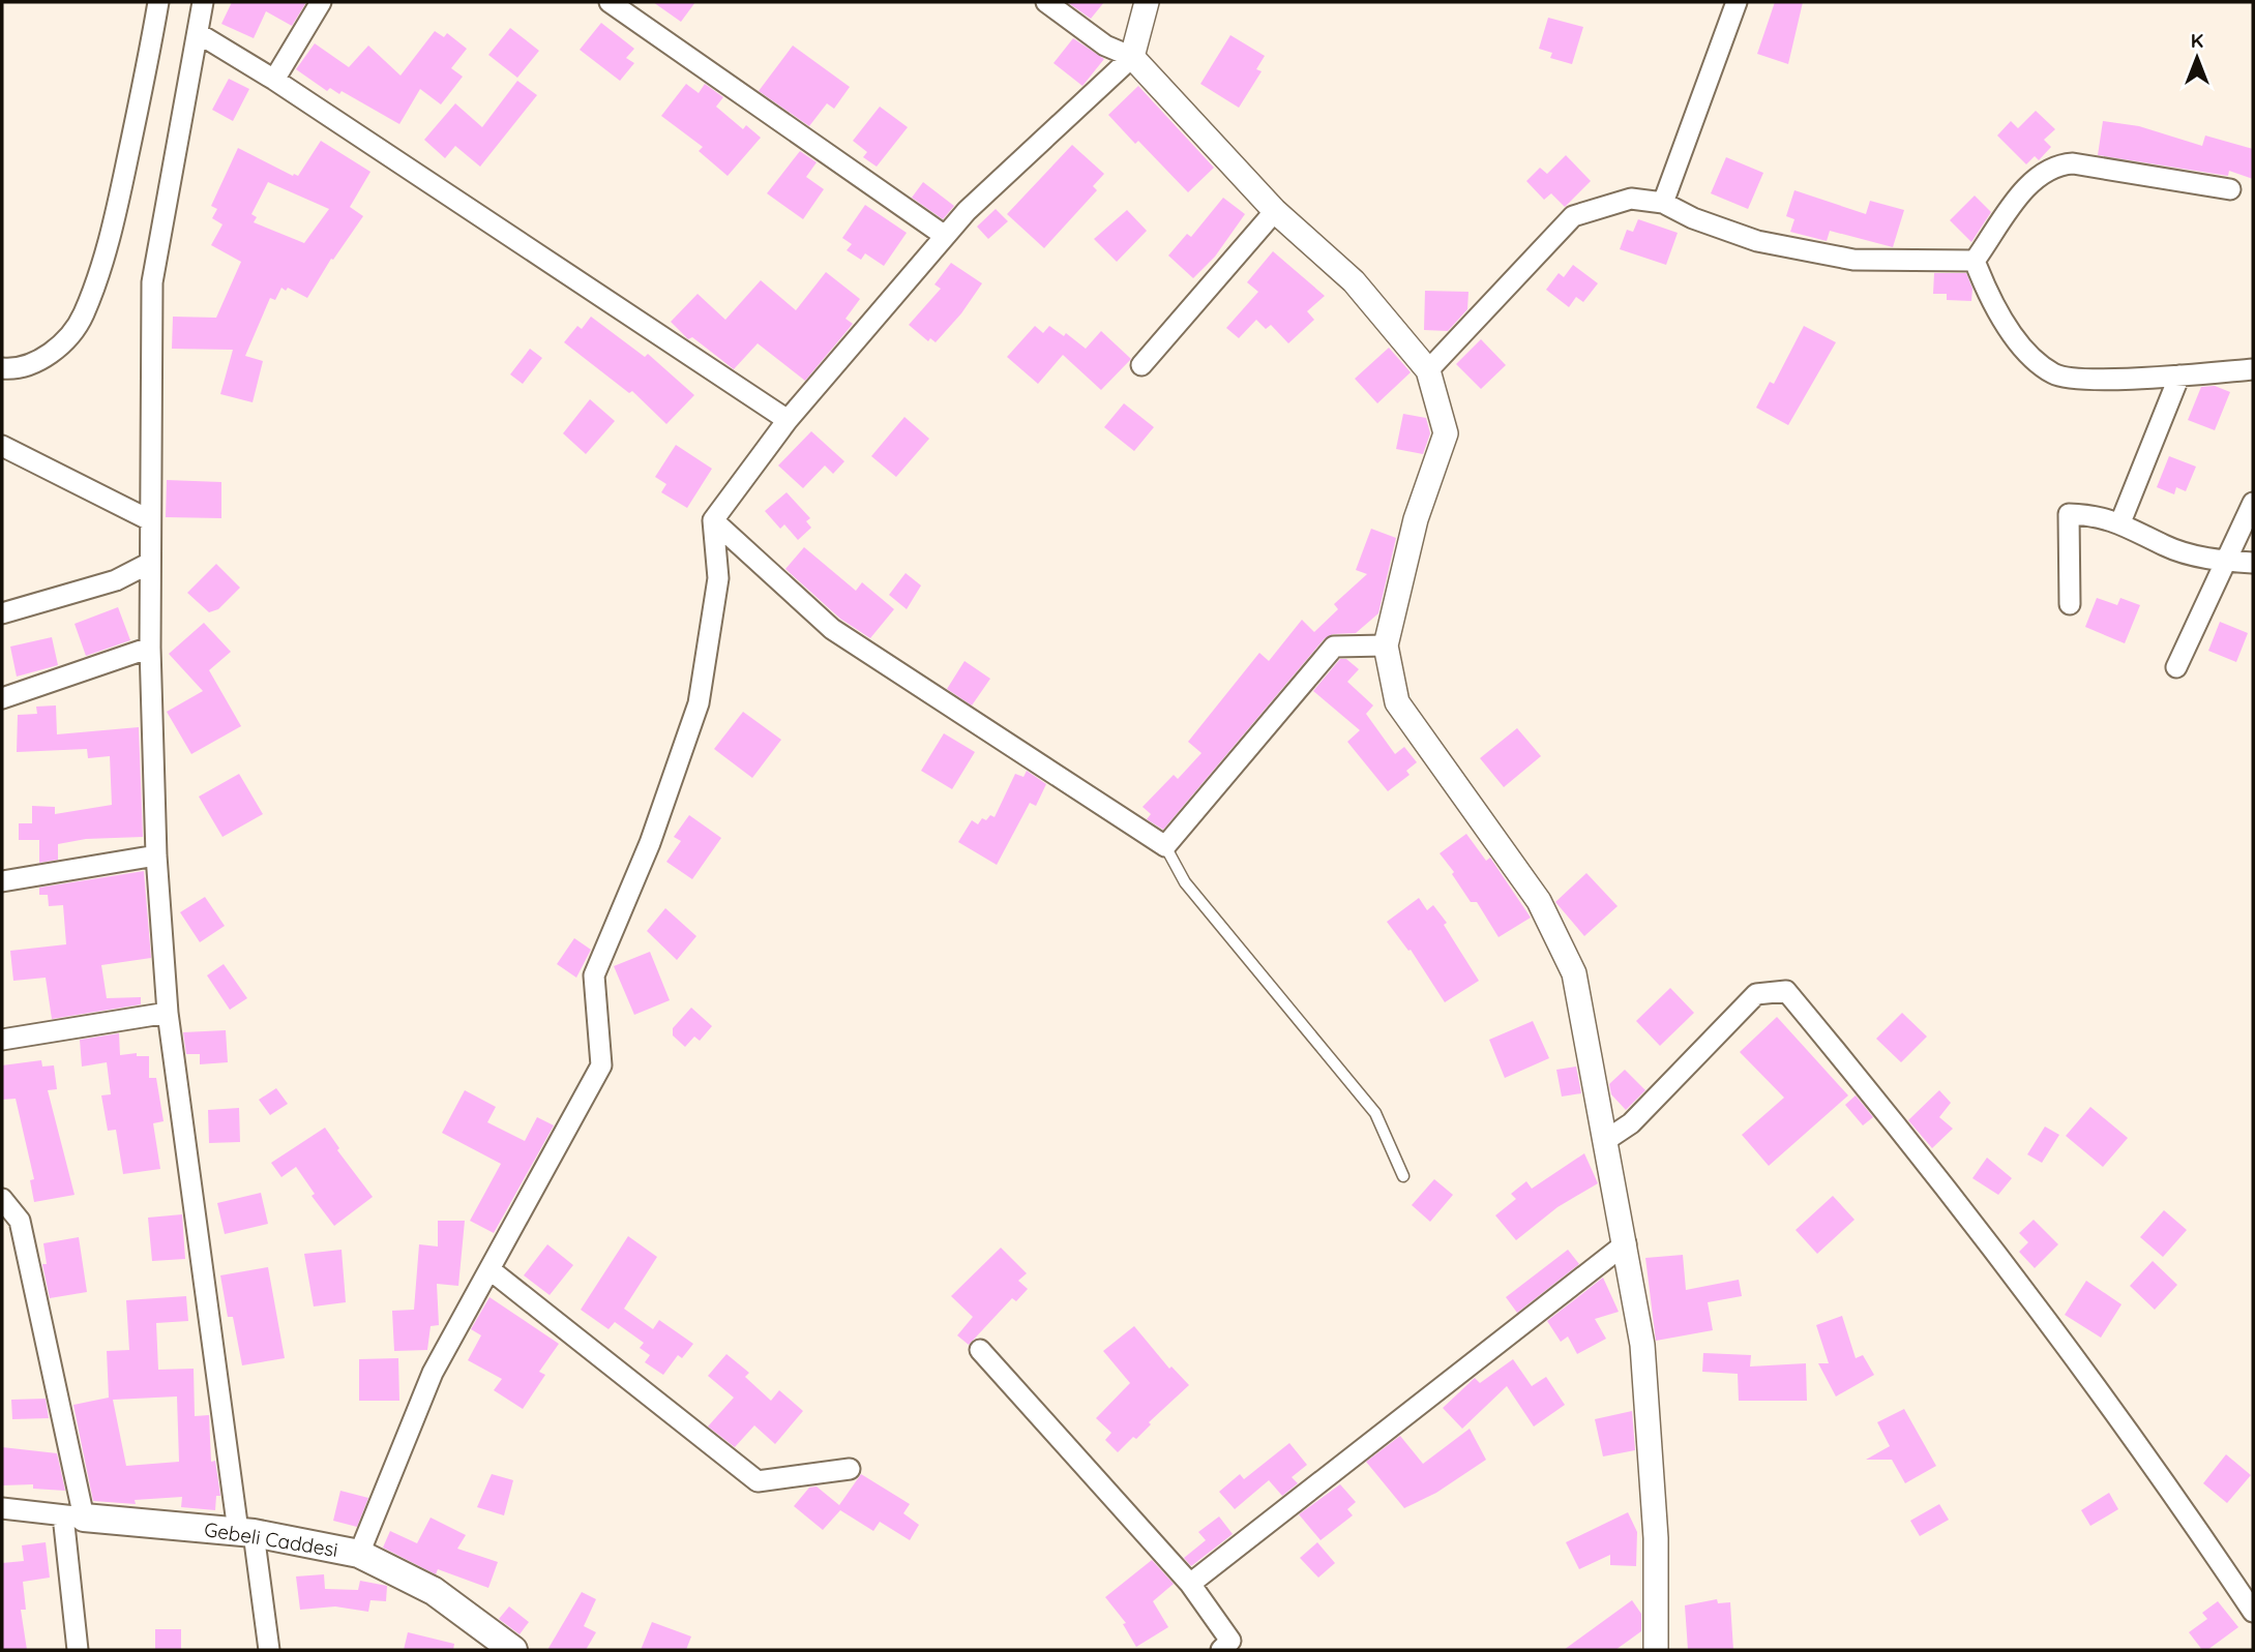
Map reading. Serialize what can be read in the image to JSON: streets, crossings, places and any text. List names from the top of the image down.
{
  "streets": {
    "main road": ["Gebeli Caddesi"]
  },
  "north": "top"
}
